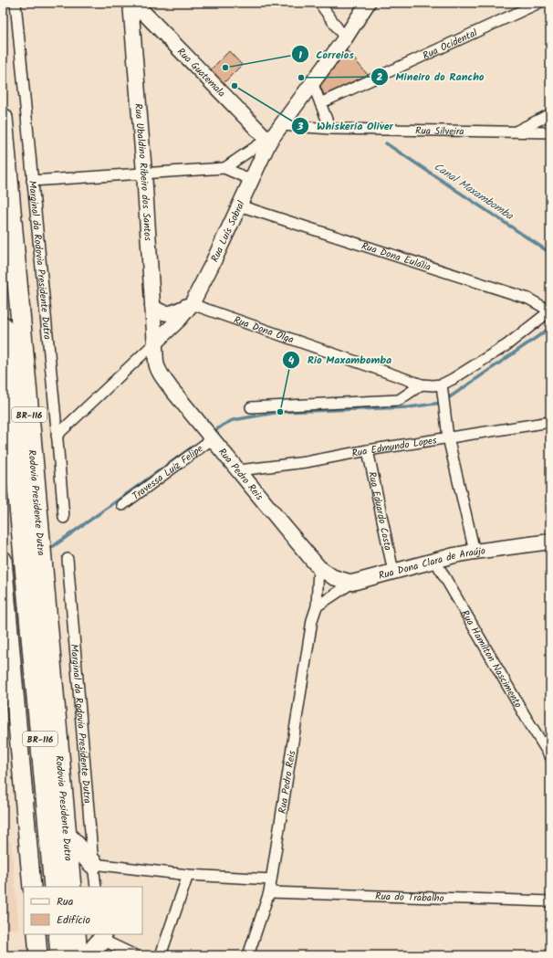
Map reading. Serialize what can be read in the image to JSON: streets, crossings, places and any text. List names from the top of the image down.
{
  "streets": {
    "highway": ["BR-116", "Rodovia Presidente Dutra"],
    "main road": [
      "Rua Guatemala",
      "Rua Ubaldino Ribeiro dos Santos",
      "Rua Luís Sobral",
      "Rua Pedro Reis",
      "Rua Dona Clara de Araújo"
    ],
    "street": [
      "Rua Ocidental",
      "Rua Silveira",
      "Rua Dona Eulália",
      "Marginal da Rodovia Presidente Dutra",
      "Rua Dona Olga",
      "Rua Edmundo Lopes",
      "Travessa Luiz Felipe",
      "Rua Eduardo Costa",
      "Rua Hamilton Nascimento",
      "Rua do Trabalho"
    ]
  },
  "crossings": [
    ["Rua Guatemala", "Rua Luís Sobral"],
    ["Rua Silveira", "Rua Luís Sobral"],
    ["Rua Ubaldino Ribeiro dos Santos", "Rua Luís Sobral"],
    ["Rua Ubaldino Ribeiro dos Santos", "Rua Pedro Reis"],
    ["Rua Luís Sobral", "Rua Dona Eulália"],
    ["Rua Luís Sobral", "Marginal da Rodovia Presidente Dutra"],
    ["Rua Luís Sobral", "Rua Dona Olga"],
    ["Rua Luís Sobral", "Rua Pedro Reis"],
    ["Rua Dona Eulália", "Rua Dona Olga"],
    ["Rua Edmundo Lopes", "Rua Pedro Reis"],
    ["Rua Edmundo Lopes", "Rua Eduardo Costa"],
    ["Travessa Luiz Felipe", "Rua Pedro Reis"],
    ["Rua Pedro Reis", "Rua do Trabalho"],
    ["Rua Eduardo Costa", "Rua Dona Clara de Araújo"],
    ["Rua Dona Clara de Araújo", "Rua Hamilton Nascimento"]
  ],
  "water": ["Canal Maxambomba"],
  "places": [
    "Correios",
    "Mineiro do Rancho",
    "Whiskeria Oliver",
    "Rio Maxambomba"
  ],
  "legend": ["Rua", "Edifício"]
}
